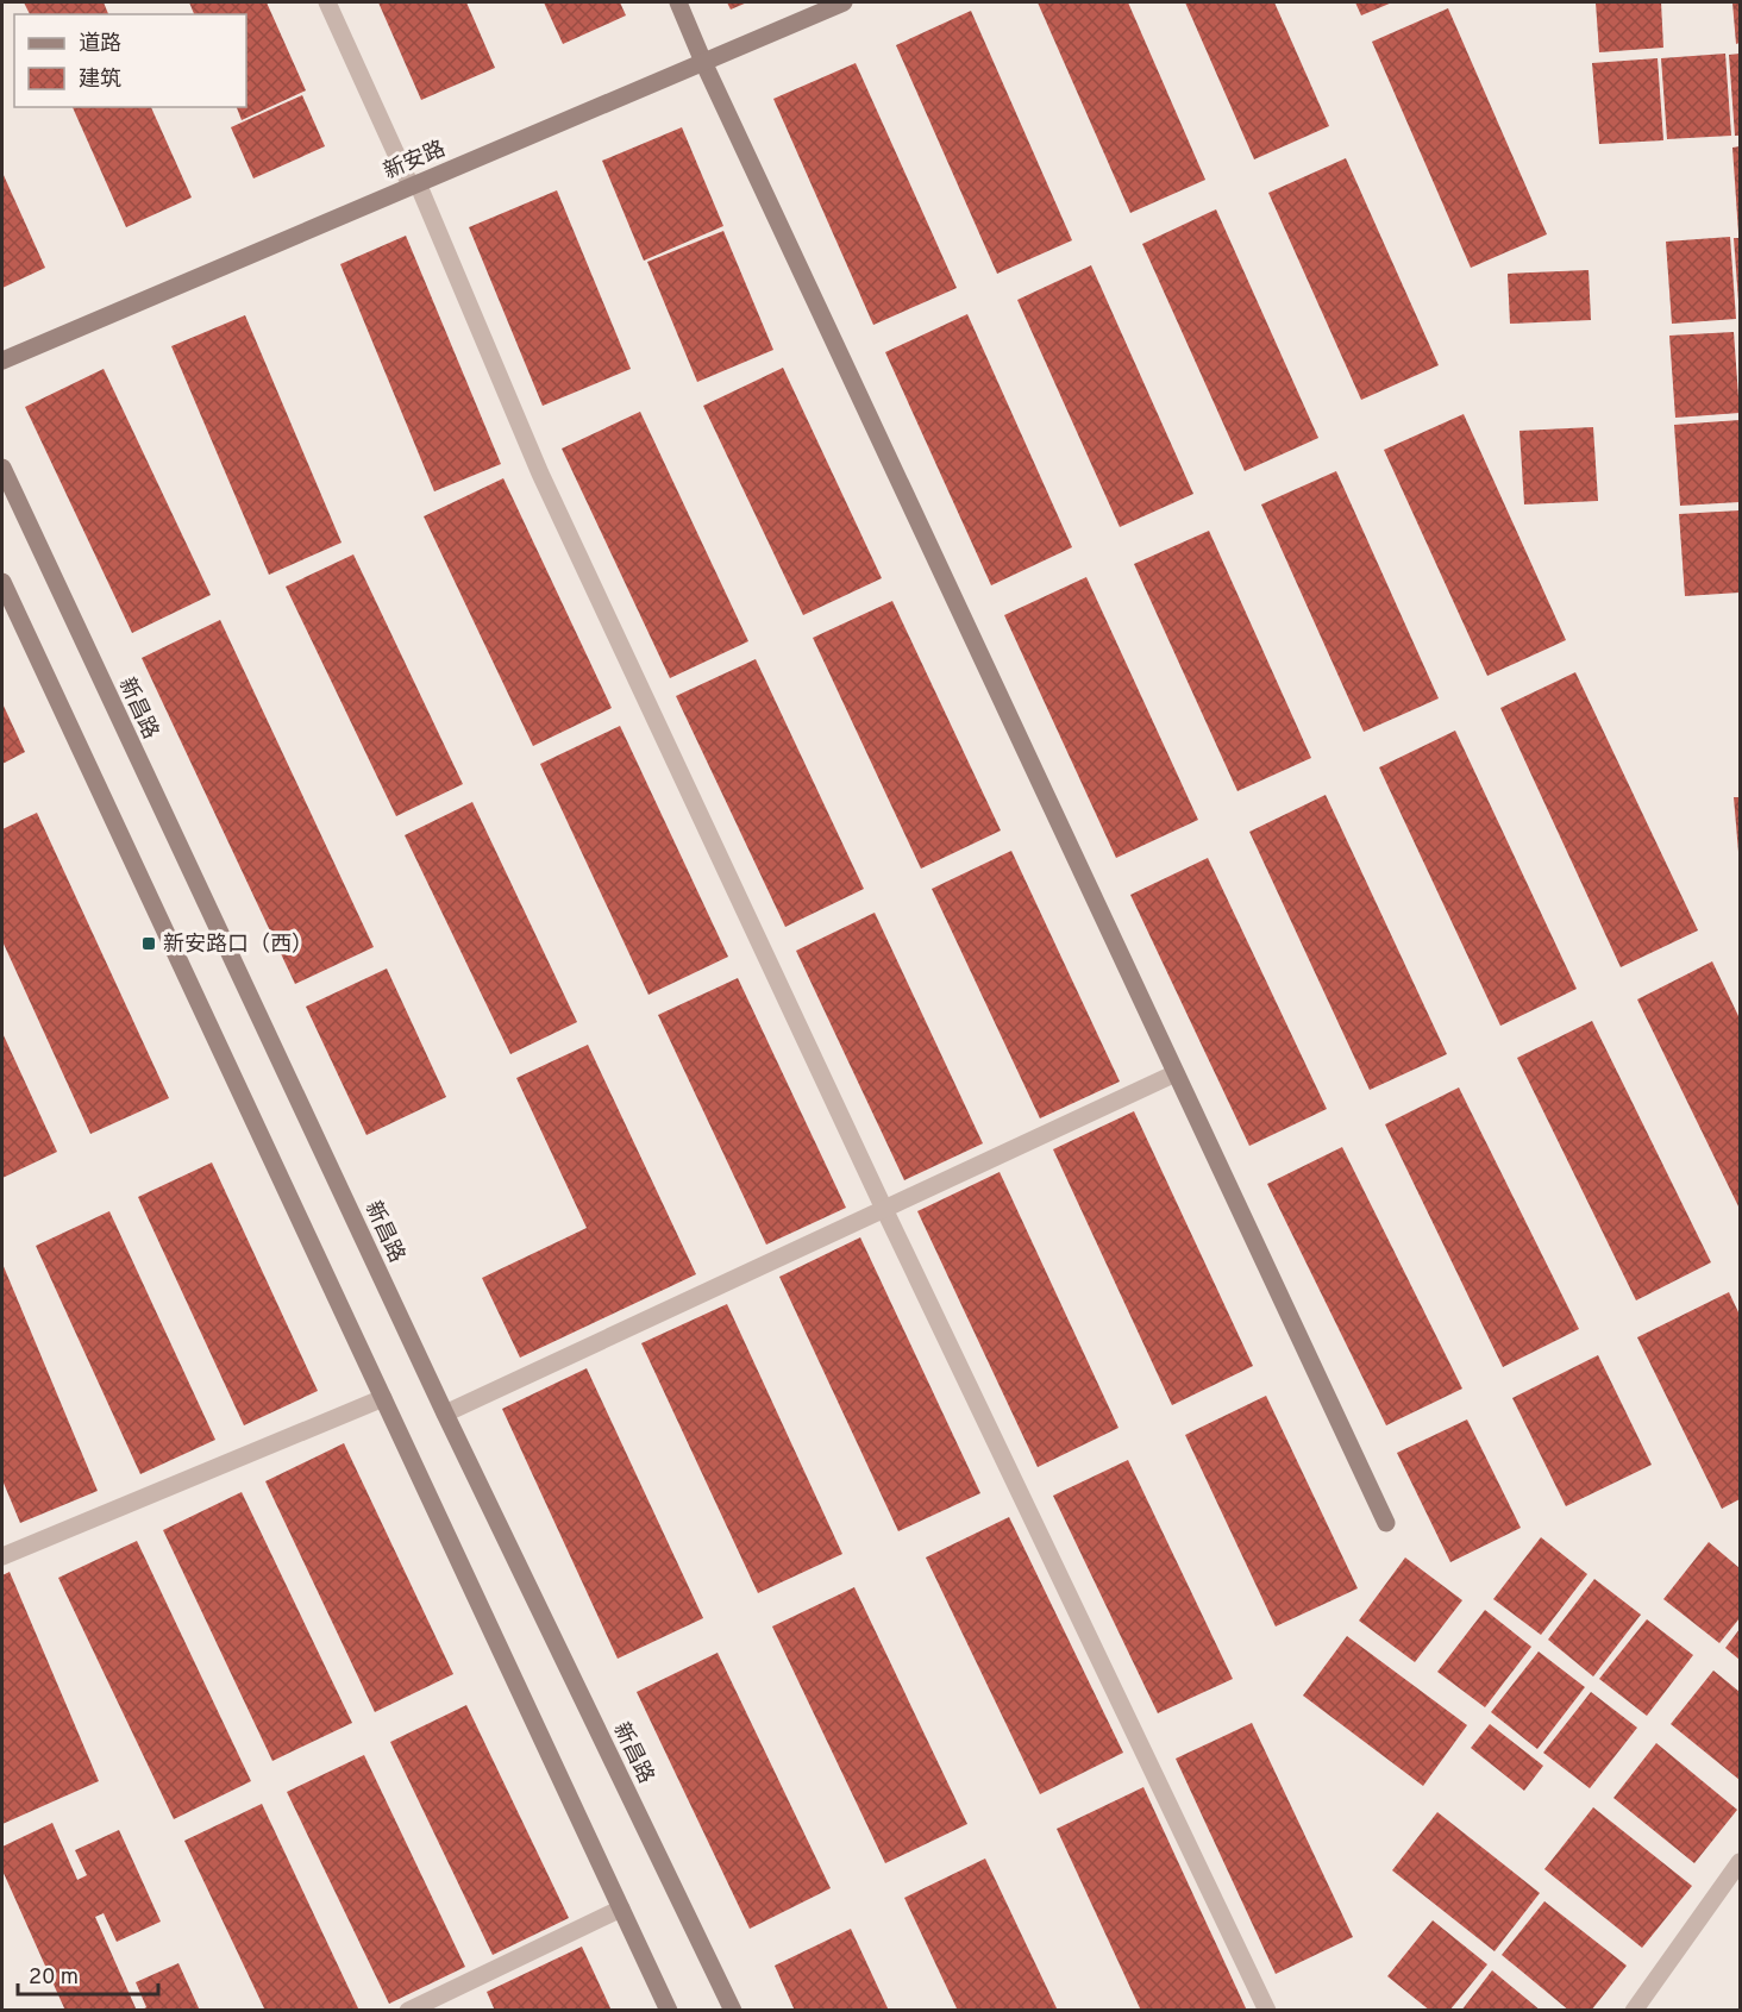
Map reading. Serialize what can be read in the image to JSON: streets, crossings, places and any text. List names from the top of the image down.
{
  "streets": {
    "street": ["新安路", "新昌路"]
  },
  "places": {
    "transit": ["新安路口（西）"]
  },
  "legend": ["道路", "建筑"],
  "scale_bar": "20 m"
}
